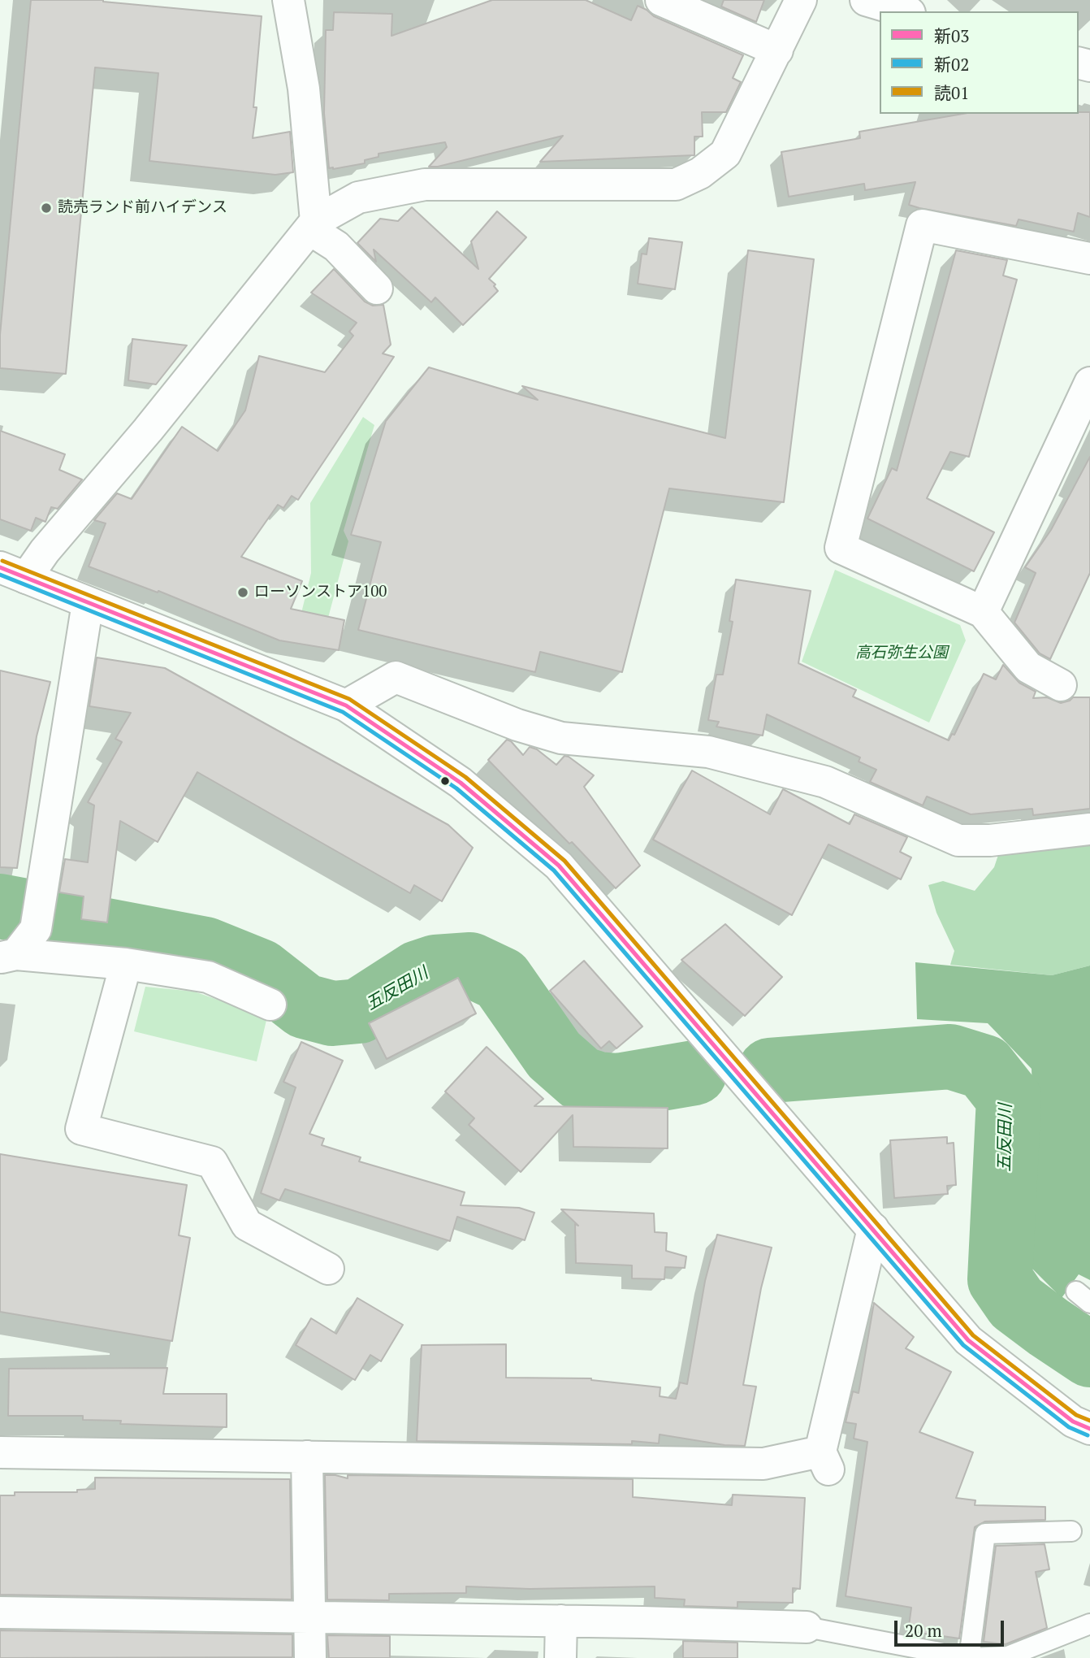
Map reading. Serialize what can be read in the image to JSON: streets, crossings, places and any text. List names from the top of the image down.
{
  "water": ["五反田川"],
  "parks": ["高石弥生公園"],
  "places": ["読売ランド前ハイデンス", "ローソンストア100"],
  "lines": ["transit line 読01", "transit line 新03", "transit line 新02"],
  "legend": ["新03", "新02", "読01"],
  "scale_bar": "20 m"
}
